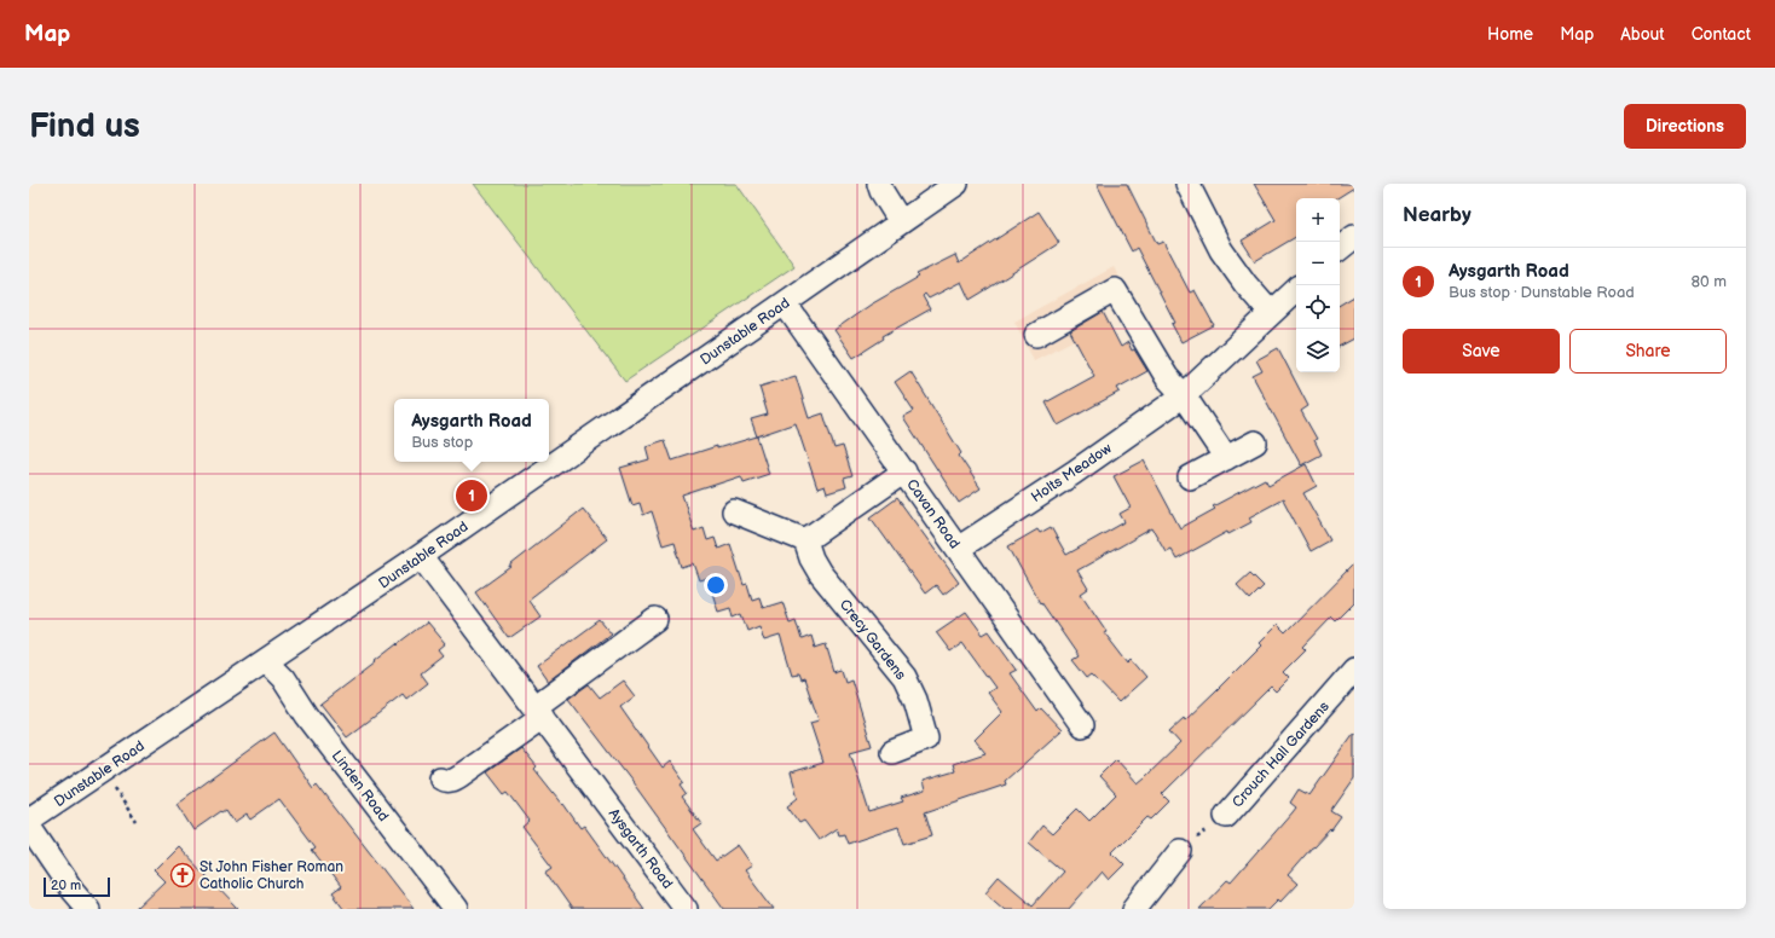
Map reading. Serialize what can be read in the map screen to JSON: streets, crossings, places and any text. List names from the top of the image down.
{
  "streets": {
    "street": [
      "Dunstable Road",
      "Holts Meadow",
      "Cavan Road",
      "Crecy Gardens",
      "Crouch Hall Gardens",
      "Linden Road",
      "Aysgarth Road"
    ]
  },
  "crossings": [
    ["Dunstable Road", "Cavan Road"],
    ["Dunstable Road", "Linden Road"],
    ["Dunstable Road", "Aysgarth Road"],
    ["Holts Meadow", "Cavan Road"]
  ],
  "places": {
    "church": ["St John Fisher Roman Catholic Church"]
  },
  "scale_bar": "20 m",
  "page": {
    "header": "Map",
    "nav": [
      "Home",
      "Map",
      "About",
      "Contact"
    ],
    "buttons": [
      "Directions",
      ["Save", "Share"]
    ],
    "title": "Find us",
    "heading": "Nearby",
    "map_buttons": ["+", "−"],
    "list": [
      {
        "mark": "1",
        "name": "Aysgarth Road",
        "note": "Bus stop · Dunstable Road",
        "value": "80 m"
      }
    ],
    "popup": ["Aysgarth Road", "Bus stop"],
    "pins": "1",
    "scale": "20 m"
  }
}
